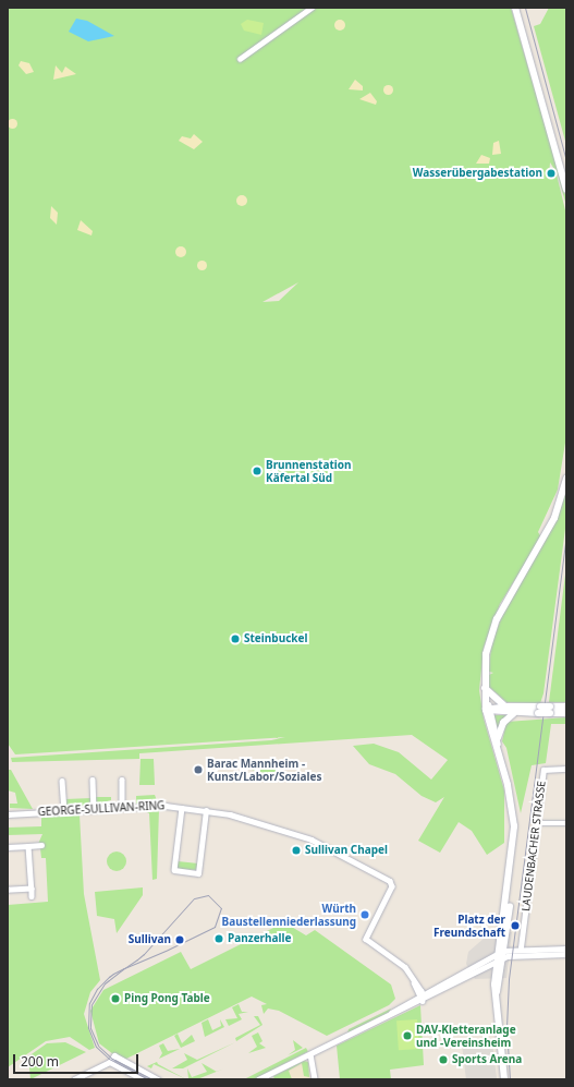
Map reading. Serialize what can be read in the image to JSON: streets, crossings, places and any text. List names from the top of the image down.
{
  "streets": {
    "street": ["GEORGE-SULLIVAN-RING", "LAUDENBACHER STRASSE"]
  },
  "places": [
    "Wasserübergabestation",
    "Brunnenstation Käfertal Süd",
    "Steinbuckel",
    "Barac Mannheim - Kunst/Labor/Soziales",
    "Sullivan Chapel",
    "Würth Baustellenniederlassung",
    "Platz der Freundschaft",
    "Panzerhalle",
    "Sullivan",
    "Ping Pong Table",
    "DAV-Kletteranlage und -Vereinsheim",
    "Sports Arena"
  ],
  "scale_bar": "200 m"
}
